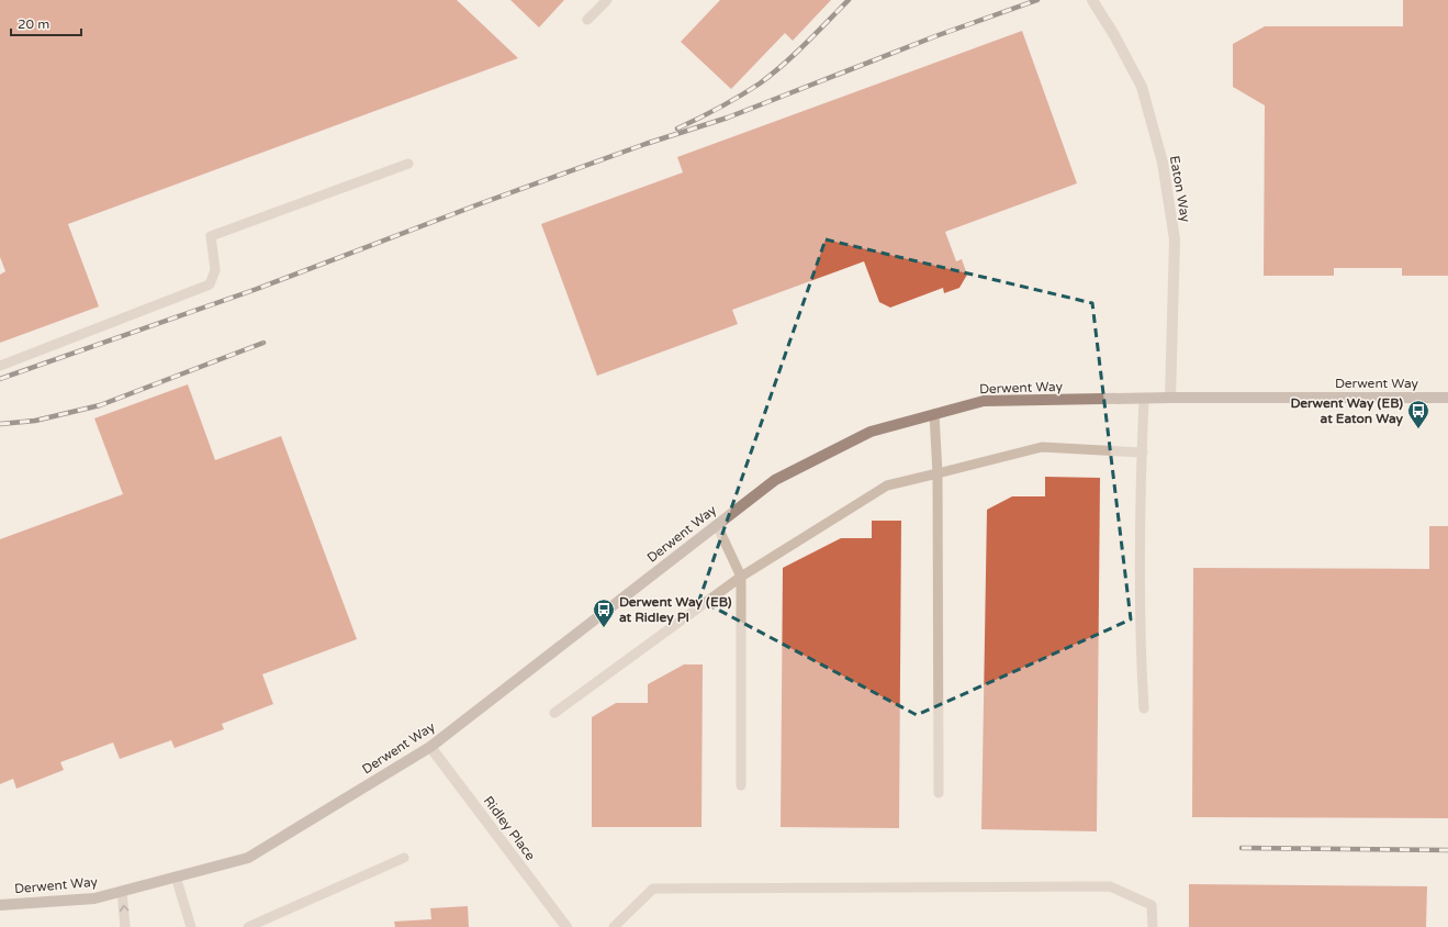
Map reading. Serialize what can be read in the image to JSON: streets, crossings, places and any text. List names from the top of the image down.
{
  "streets": {
    "street": ["Eaton Way", "Derwent Way", "Ridley Place"]
  },
  "crossings": [
    ["Eaton Way", "Derwent Way"],
    ["Derwent Way", "Ridley Place"]
  ],
  "places": {
    "bus stop": ["Derwent Way (EB) at Eaton Way", "Derwent Way (EB) at Ridley Pl"]
  },
  "scale_bar": "20 m"
}
